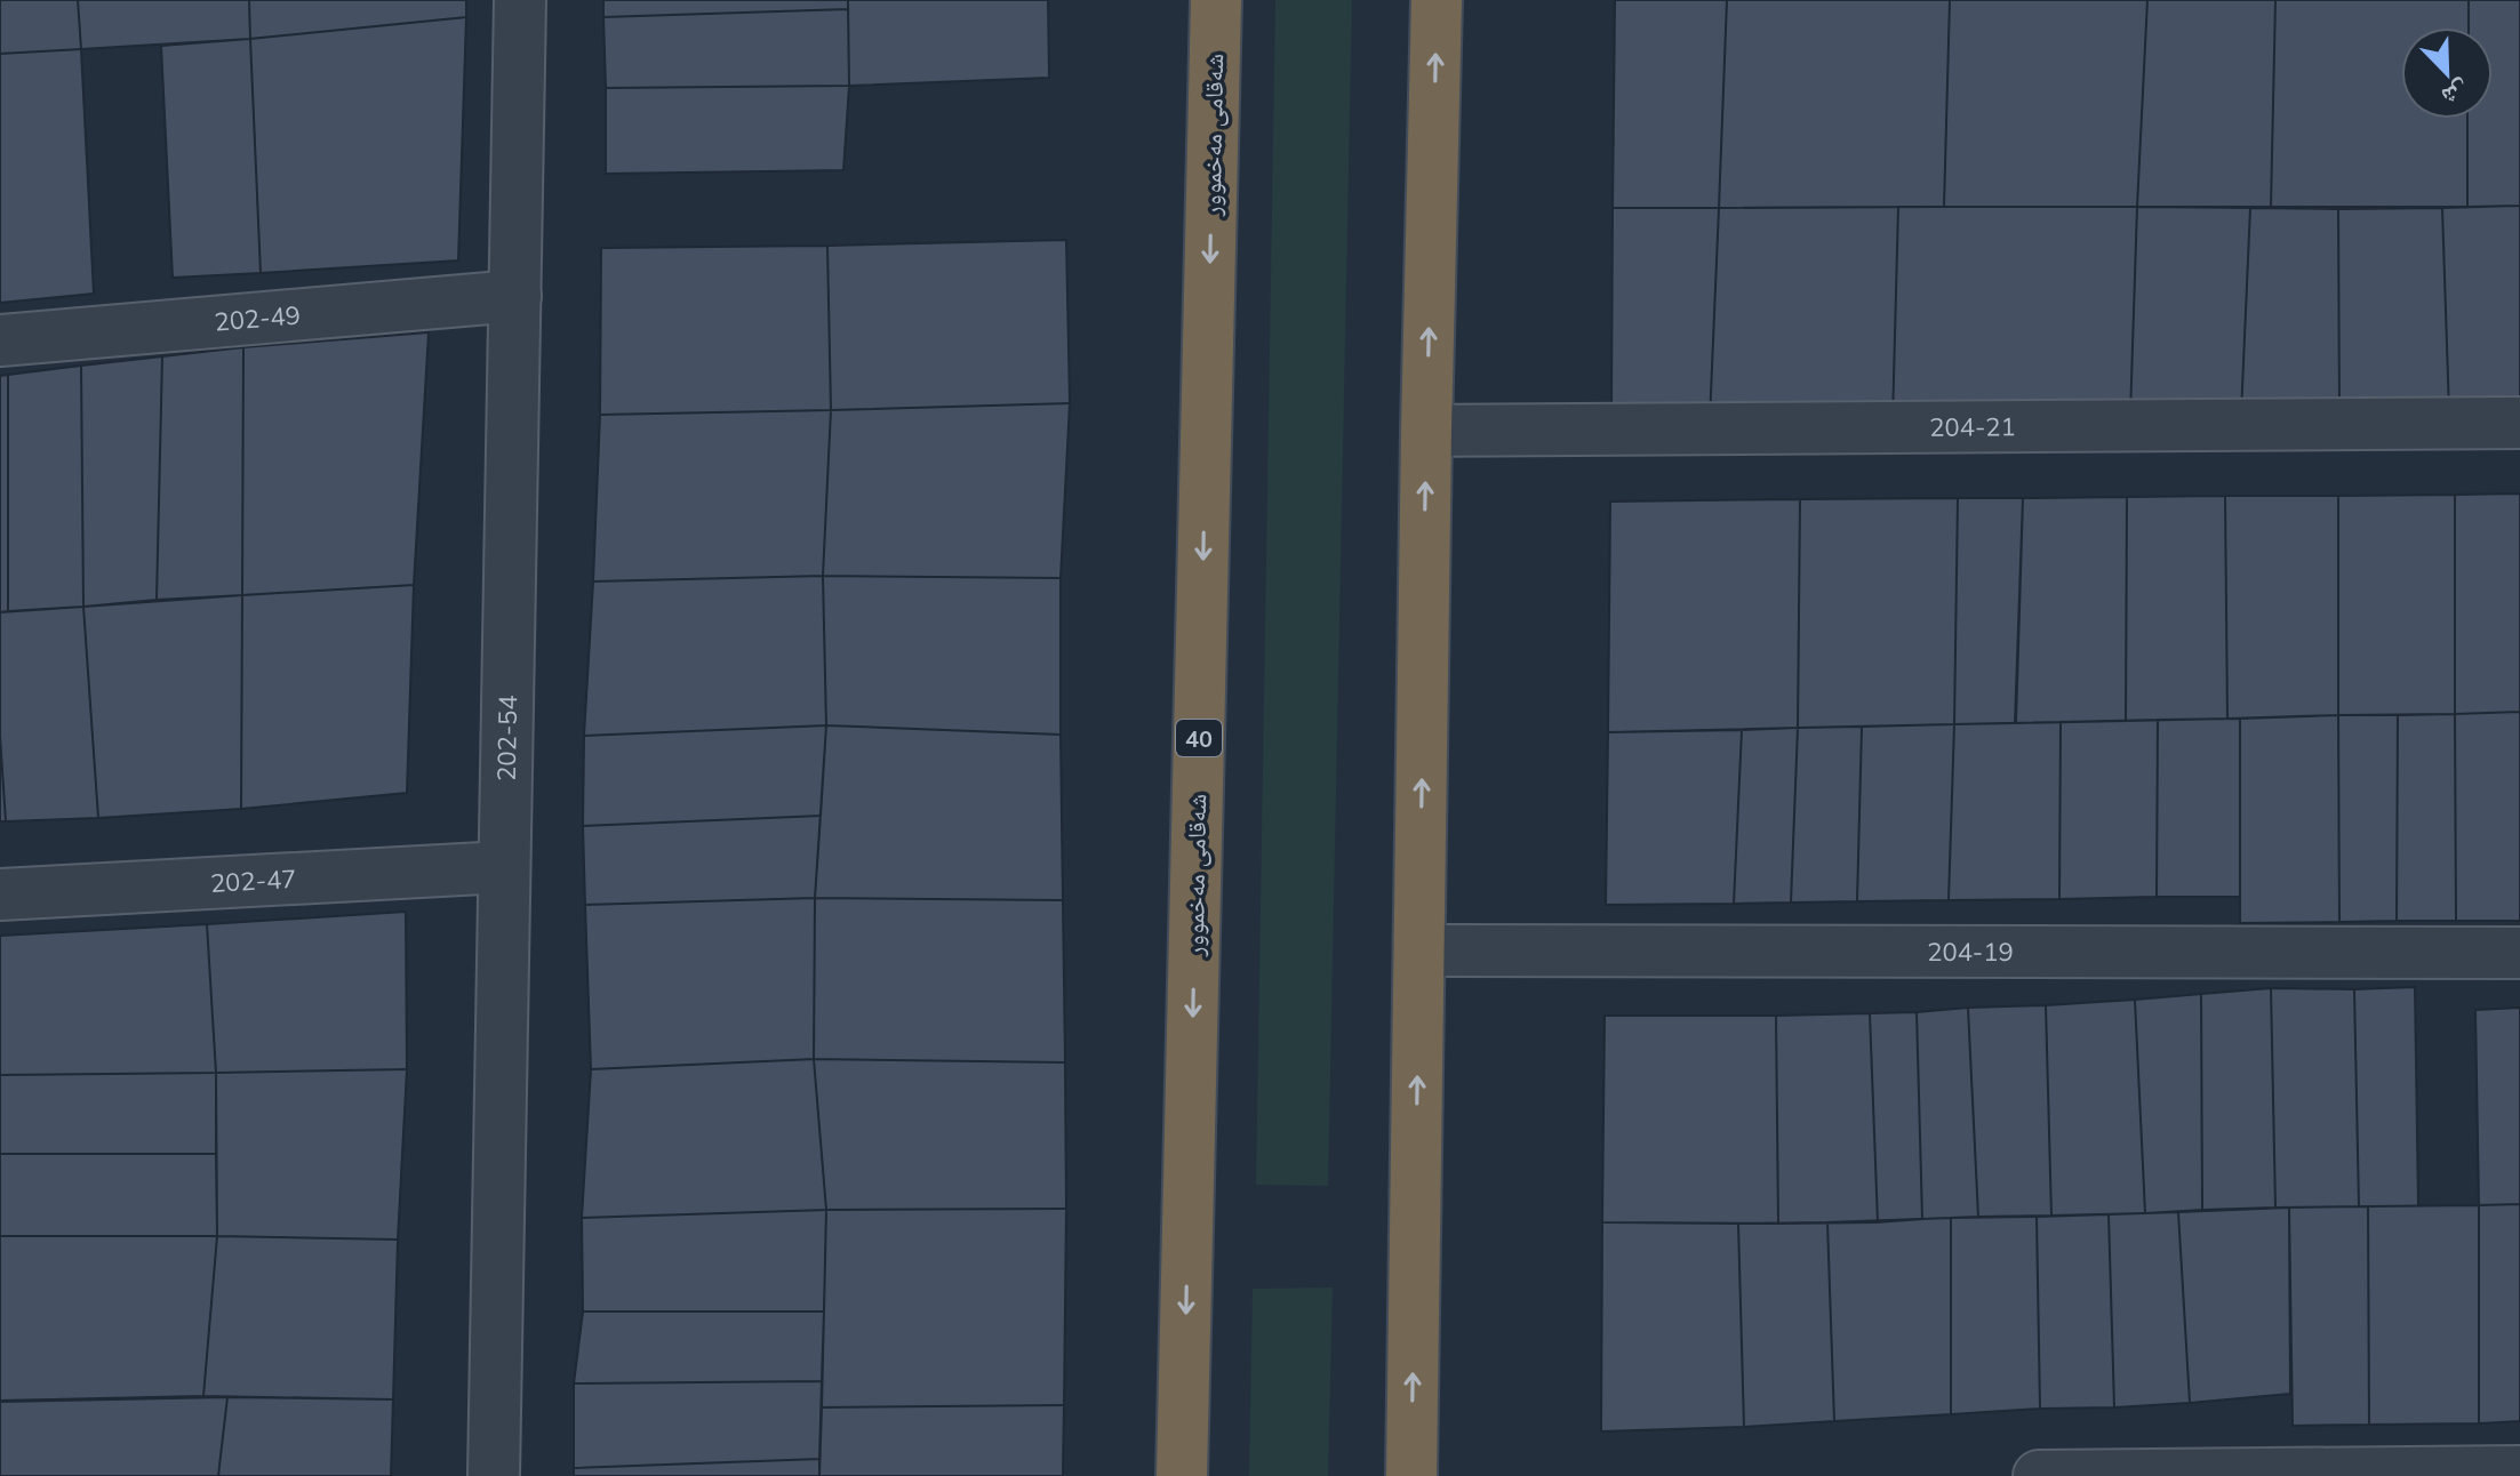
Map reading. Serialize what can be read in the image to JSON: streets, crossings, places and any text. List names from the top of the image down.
{
  "streets": {
    "highway": ["شەقامی مەخموور", "40"],
    "street": [
      "202-49",
      "204-21",
      "202-54",
      "202-47",
      "204-19"
    ]
  },
  "crossings": [
    ["202-49", "202-54"],
    ["202-54", "202-47"]
  ],
  "north": "bottom right"
}
